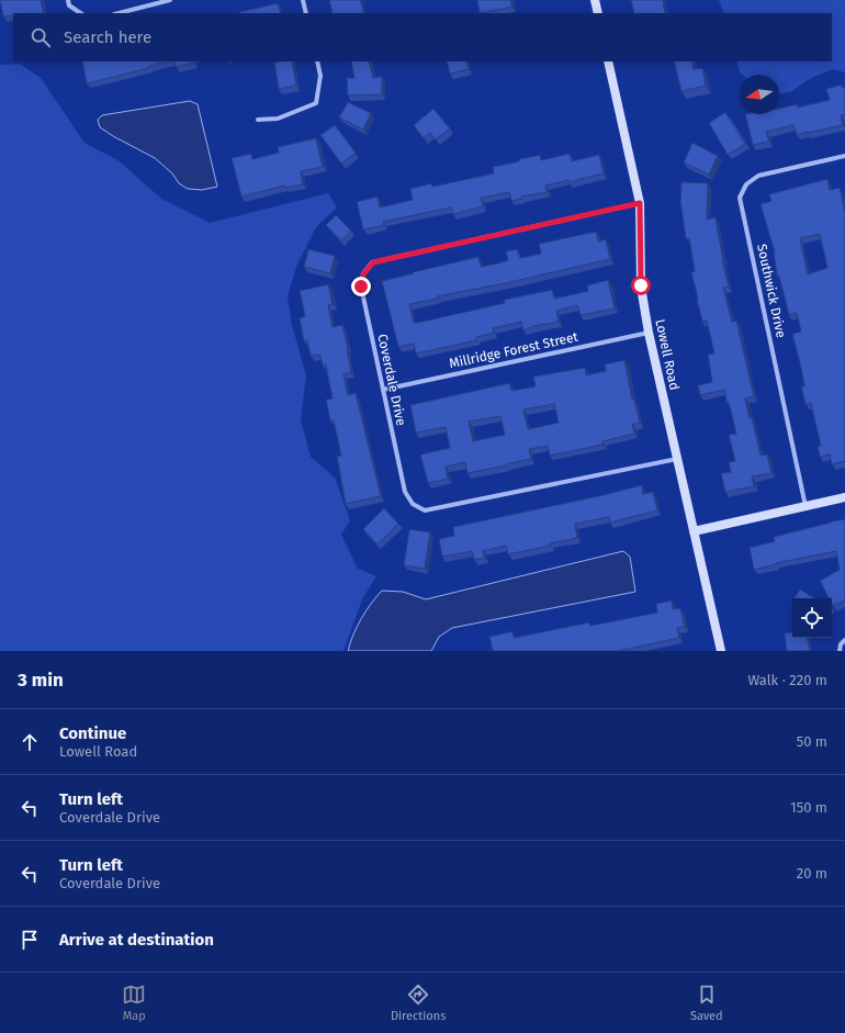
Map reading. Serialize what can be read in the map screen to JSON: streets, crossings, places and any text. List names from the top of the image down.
{
  "streets": {
    "street": [
      "Southwick Drive",
      "Millridge Forest Street",
      "Lowell Road",
      "Coverdale Drive"
    ]
  },
  "crossings": [
    ["Millridge Forest Street", "Lowell Road"],
    ["Millridge Forest Street", "Coverdale Drive"],
    ["Lowell Road", "Coverdale Drive"]
  ],
  "north": "left",
  "page": {
    "search": "Search here",
    "heading": ["3 min", "Walk · 220 m"],
    "list": [
      ["Continue", "Lowell Road", "50 m"],
      ["Turn left", "Coverdale Drive", "150 m"],
      ["Turn left", "Coverdale Drive", "20 m"],
      "Arrive at destination"
    ],
    "nav": ["Map", "Directions", "Saved"]
  }
}
